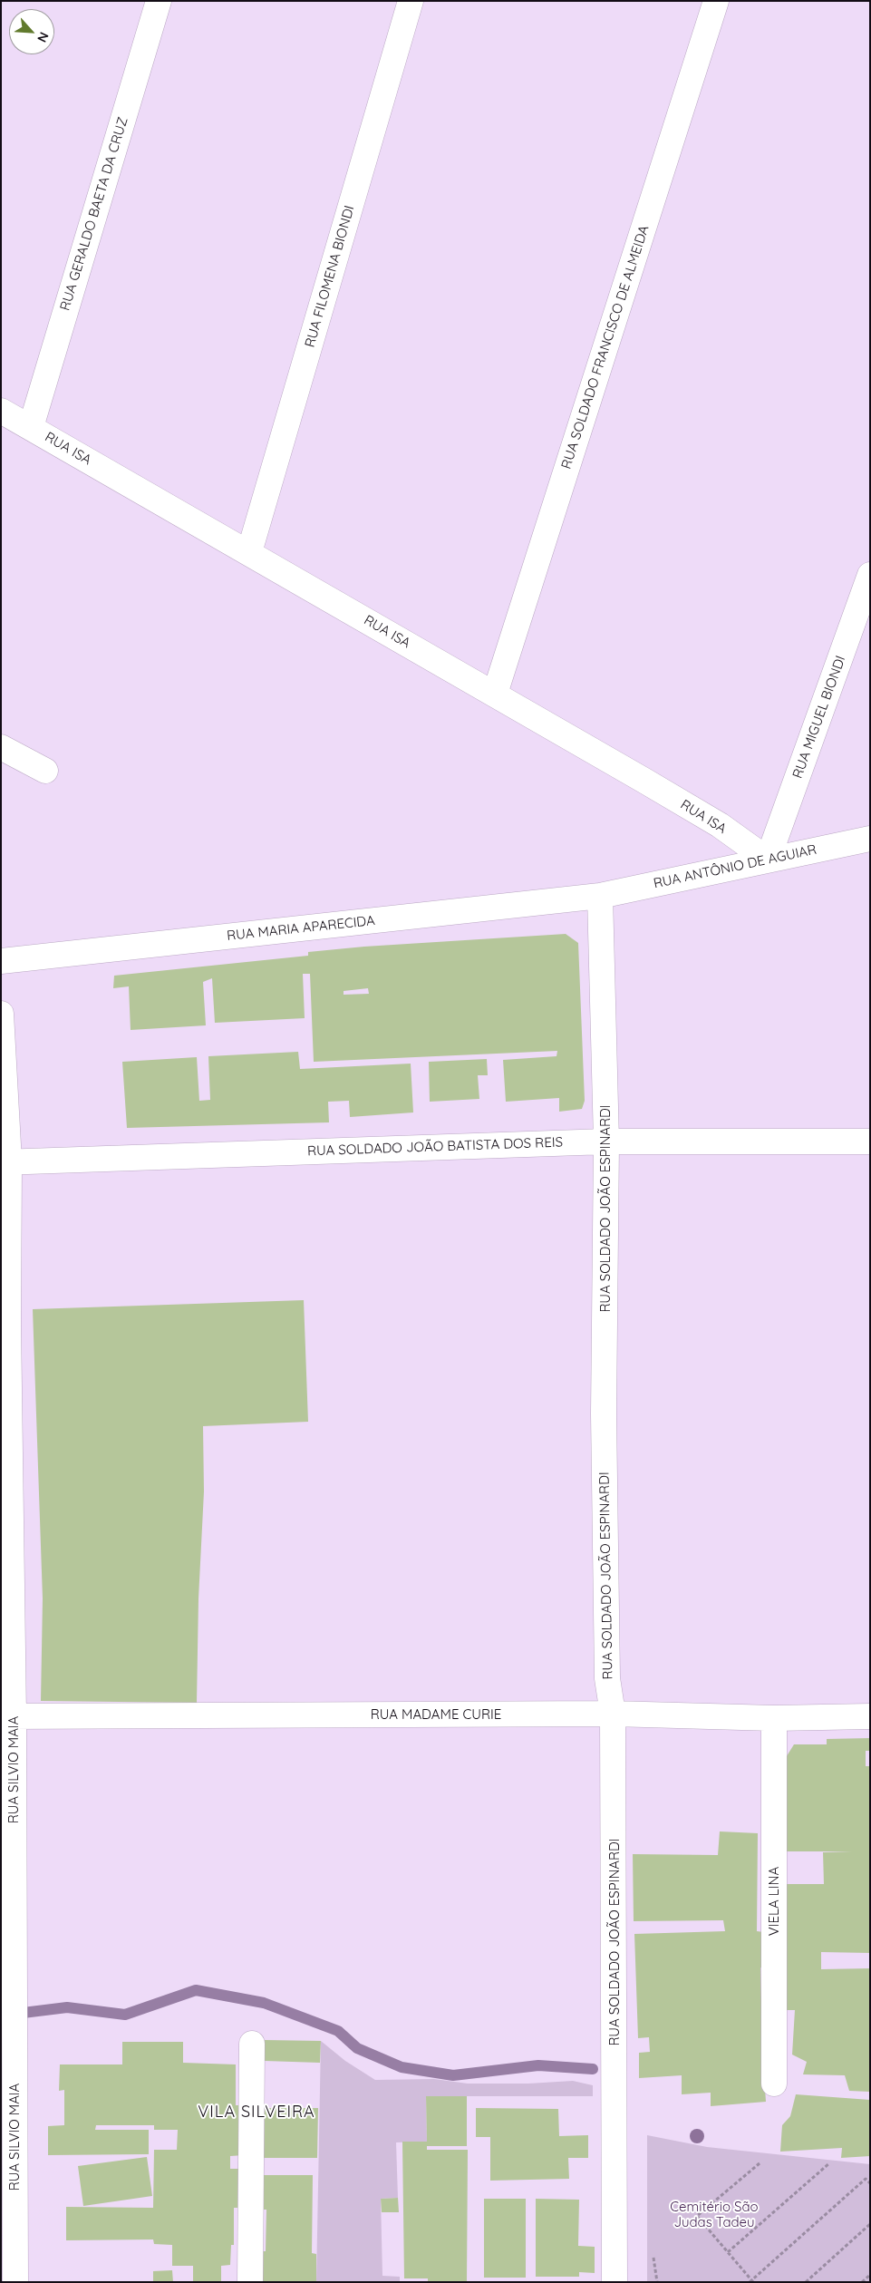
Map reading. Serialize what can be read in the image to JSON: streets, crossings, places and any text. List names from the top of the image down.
{
  "streets": {
    "street": [
      "RUA GERALDO BAETA DA CRUZ",
      "RUA FILOMENA BIONDI",
      "RUA SOLDADO FRANCISCO DE ALMEIDA",
      "RUA ISA",
      "RUA MIGUEL BIONDI",
      "RUA ANTÔNIO DE AGUIAR",
      "RUA MARIA APARECIDA",
      "RUA SOLDADO JOÃO BATISTA DOS REIS",
      "RUA SOLDADO JOÃO ESPINARDI",
      "RUA MADAME CURIE",
      "RUA SILVIO MAIA",
      "VIELA LINA"
    ]
  },
  "crossings": [
    ["RUA GERALDO BAETA DA CRUZ", "RUA ISA"],
    ["RUA FILOMENA BIONDI", "RUA ISA"],
    ["RUA SOLDADO FRANCISCO DE ALMEIDA", "RUA ISA"],
    ["RUA ISA", "RUA MIGUEL BIONDI"],
    ["RUA ISA", "RUA ANTÔNIO DE AGUIAR"],
    ["RUA MIGUEL BIONDI", "RUA ANTÔNIO DE AGUIAR"],
    ["RUA ANTÔNIO DE AGUIAR", "RUA MARIA APARECIDA"],
    ["RUA ANTÔNIO DE AGUIAR", "RUA SOLDADO JOÃO ESPINARDI"],
    ["RUA MARIA APARECIDA", "RUA SOLDADO JOÃO ESPINARDI"],
    ["RUA SOLDADO JOÃO BATISTA DOS REIS", "RUA SOLDADO JOÃO ESPINARDI"],
    ["RUA SOLDADO JOÃO BATISTA DOS REIS", "RUA SILVIO MAIA"],
    ["RUA SOLDADO JOÃO ESPINARDI", "RUA MADAME CURIE"],
    ["RUA MADAME CURIE", "RUA SILVIO MAIA"],
    ["RUA MADAME CURIE", "VIELA LINA"]
  ],
  "districts": ["VILA SILVEIRA"],
  "parks": ["Cemitério São Judas Tadeu"],
  "north": "bottom right"
}
